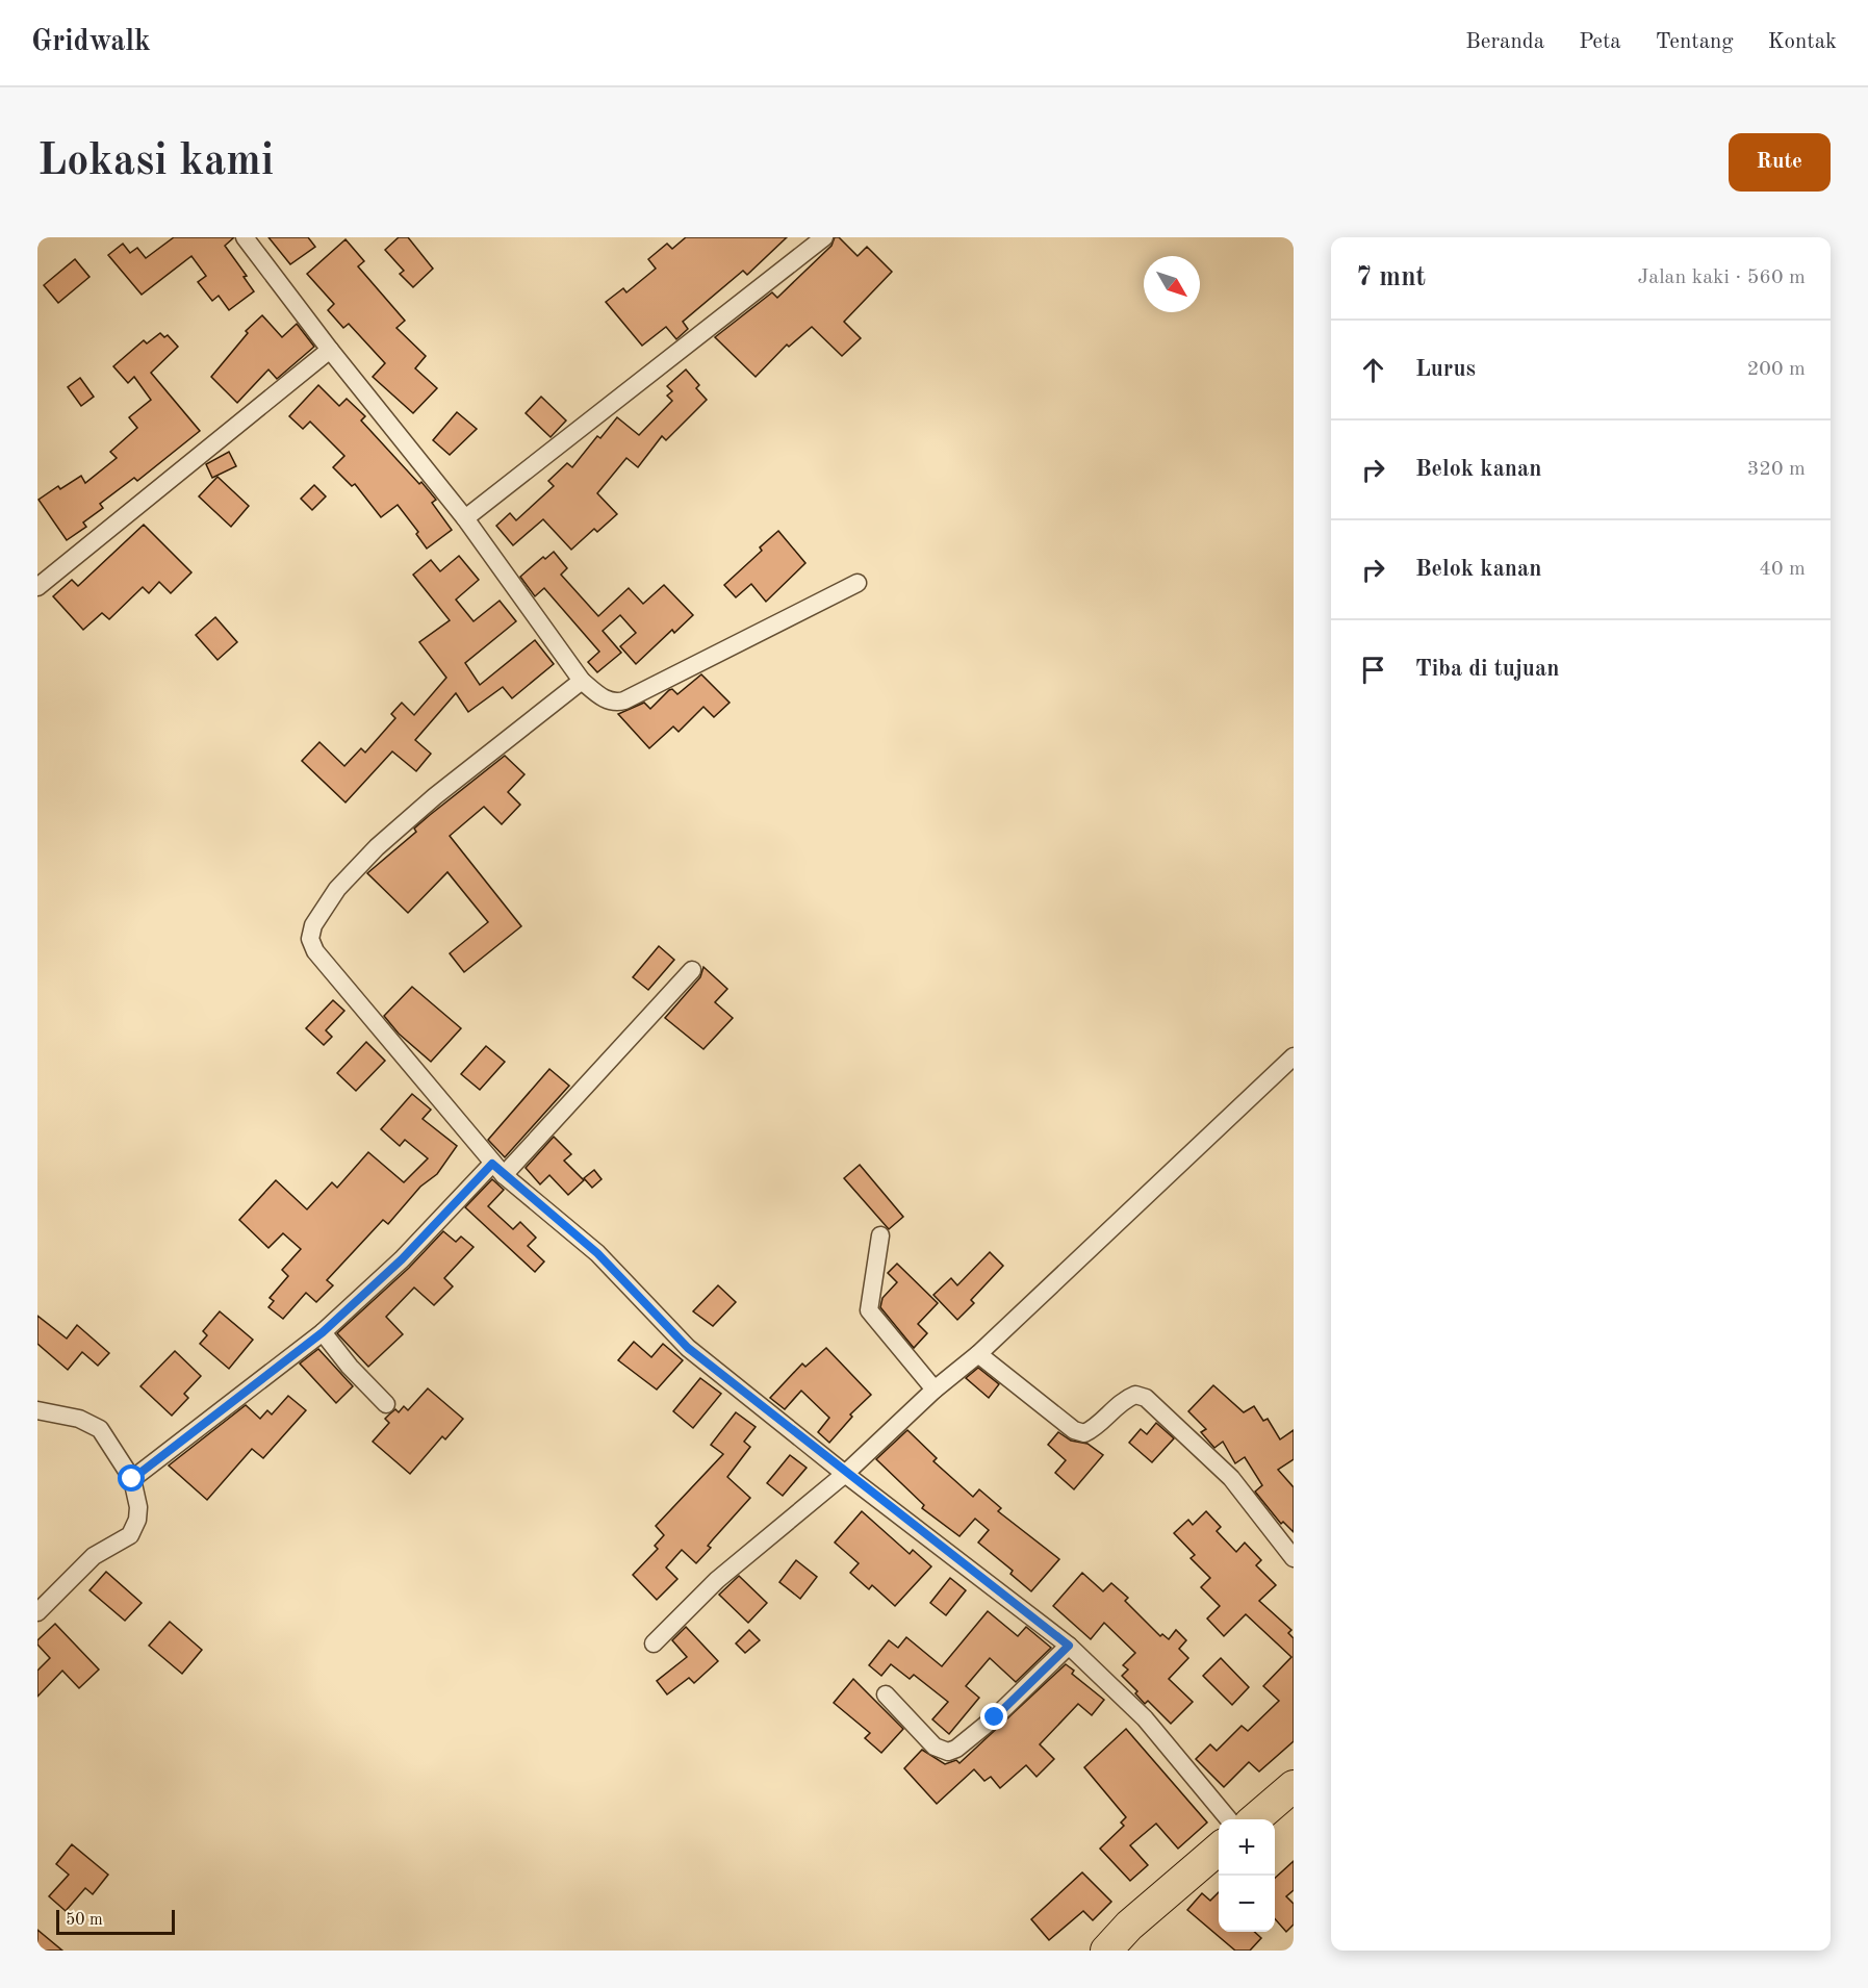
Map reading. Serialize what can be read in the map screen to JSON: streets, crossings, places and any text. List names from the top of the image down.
{
  "scale_bar": "50 m",
  "north": "bottom right",
  "page": {
    "header": "Gridwalk",
    "nav": [
      "Beranda",
      "Peta",
      "Tentang",
      "Kontak"
    ],
    "buttons": "Rute",
    "title": "Lokasi kami",
    "heading": ["7 mnt", "Jalan kaki · 560 m"],
    "list": [
      ["Lurus", "200 m"],
      ["Belok kanan", "320 m"],
      ["Belok kanan", "40 m"],
      "Tiba di tujuan"
    ],
    "map_buttons": ["+", "−"],
    "scale": "50 m"
  }
}
